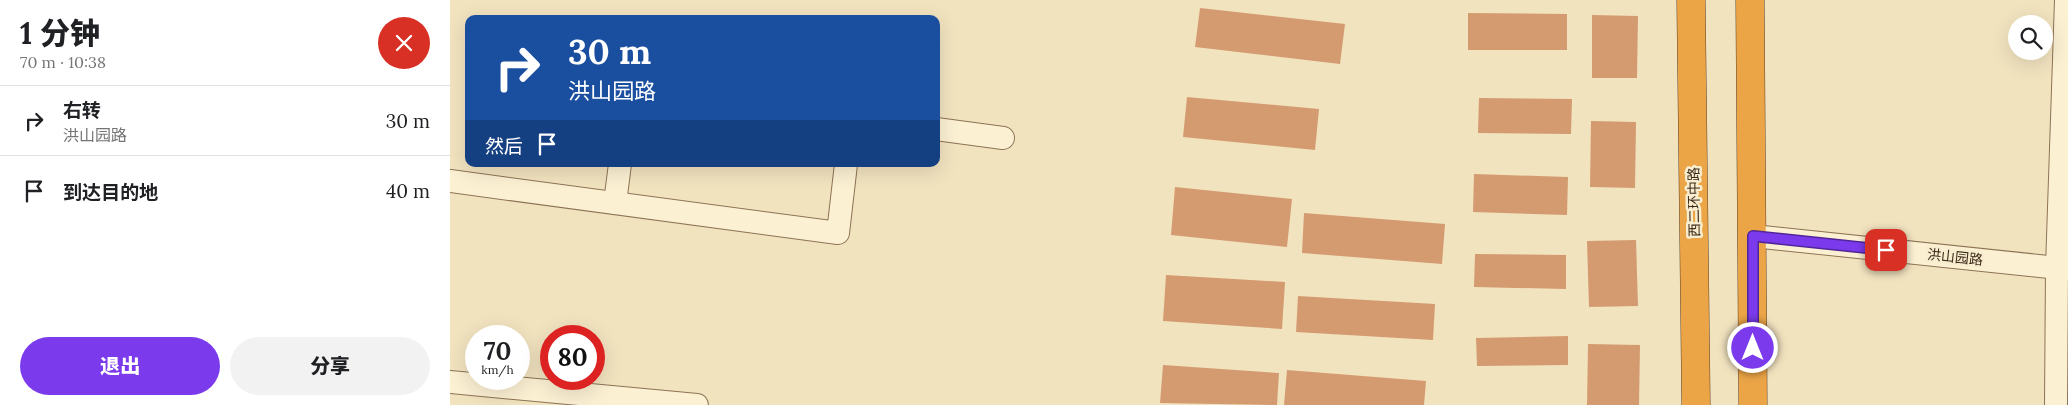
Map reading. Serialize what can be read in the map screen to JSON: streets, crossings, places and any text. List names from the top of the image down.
{
  "streets": {
    "highway": ["西二环中路"],
    "street": ["洪山园路"]
  },
  "page": {
    "heading": ["1 分钟", "70 m · 10:38"],
    "turn": ["30 m", "洪山园路"],
    "list": [
      {
        "name": "右转",
        "note": "洪山园路",
        "value": "30 m"
      },
      {
        "name": "到达目的地",
        "value": "40 m"
      }
    ],
    "then": "然后",
    "speed": "70 km/h",
    "limit": "80",
    "buttons": ["退出", "分享"]
  }
}
